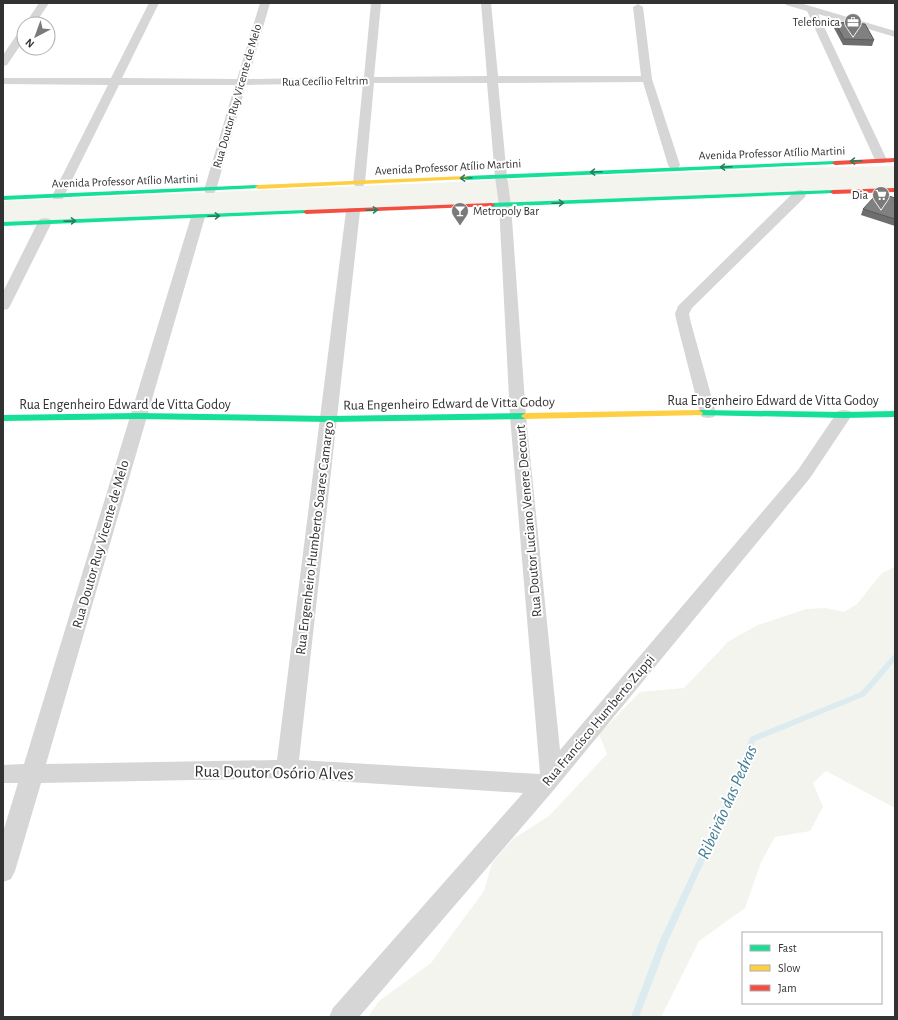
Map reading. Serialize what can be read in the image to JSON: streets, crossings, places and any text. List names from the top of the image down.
{
  "streets": {
    "main road": ["Avenida Professor Atílio Martini", "Rua Engenheiro Edward de Vitta Godoy"],
    "street": [
      "Rua Cecílio Feltrim",
      "Rua Doutor Ruy Vicente de Melo",
      "Rua Doutor Luciano Venere Decourt",
      "Rua Engenheiro Humberto Soares Camargo",
      "Rua Francisco Humberto Zuppi",
      "Rua Doutor Osório Alves"
    ]
  },
  "crossings": [
    ["Rua Cecílio Feltrim", "Rua Doutor Ruy Vicente de Melo"],
    ["Rua Cecílio Feltrim", "Rua Doutor Luciano Venere Decourt"],
    ["Rua Doutor Ruy Vicente de Melo", "Avenida Professor Atílio Martini"],
    ["Rua Doutor Ruy Vicente de Melo", "Rua Engenheiro Edward de Vitta Godoy"],
    ["Rua Doutor Ruy Vicente de Melo", "Rua Doutor Osório Alves"],
    ["Avenida Professor Atílio Martini", "Rua Doutor Luciano Venere Decourt"],
    ["Rua Engenheiro Edward de Vitta Godoy", "Rua Doutor Luciano Venere Decourt"],
    ["Rua Engenheiro Edward de Vitta Godoy", "Rua Engenheiro Humberto Soares Camargo"],
    ["Rua Engenheiro Edward de Vitta Godoy", "Rua Francisco Humberto Zuppi"],
    ["Rua Doutor Luciano Venere Decourt", "Rua Francisco Humberto Zuppi"],
    ["Rua Doutor Luciano Venere Decourt", "Rua Doutor Osório Alves"],
    ["Rua Engenheiro Humberto Soares Camargo", "Rua Doutor Osório Alves"],
    ["Rua Francisco Humberto Zuppi", "Rua Doutor Osório Alves"]
  ],
  "water": ["Ribeirão das Pedras"],
  "places": {
    "office": ["Telefonica"],
    "supermarket": ["Dia"],
    "bar": ["Metropoly Bar"]
  },
  "legend": ["Fast", "Slow", "Jam"],
  "north": "bottom left"
}
